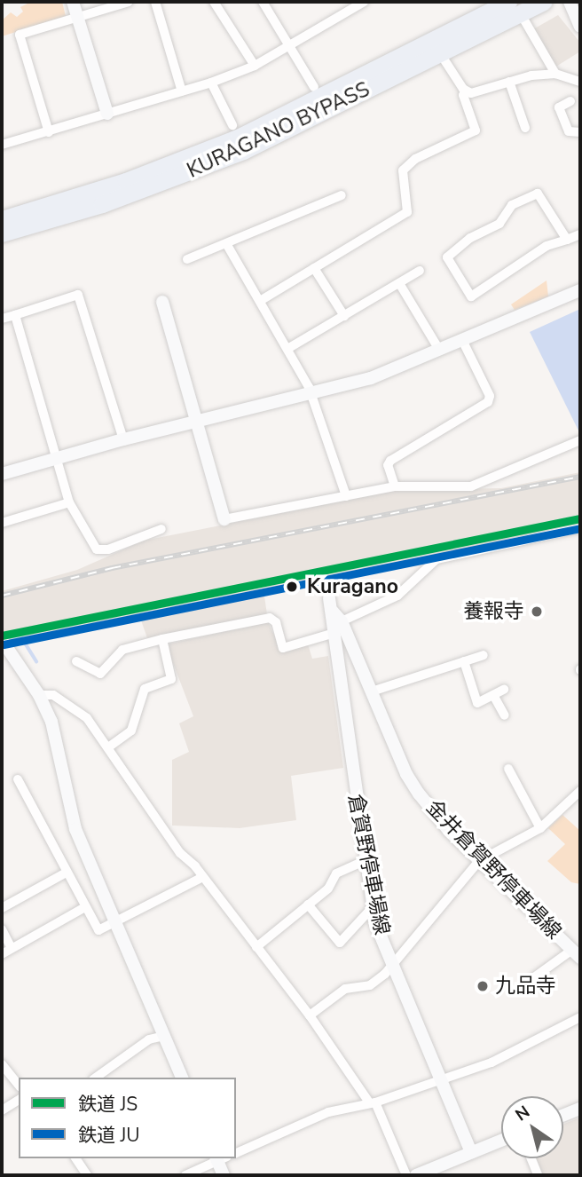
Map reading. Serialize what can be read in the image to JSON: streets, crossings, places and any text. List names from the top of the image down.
{
  "streets": {
    "highway": ["KURAGANO BYPASS"],
    "street": ["倉賀野停車場線", "金井倉賀野停車場線"]
  },
  "crossings": [
    ["倉賀野停車場線", "金井倉賀野停車場線"]
  ],
  "places": ["Kuragano", "養報寺", "九品寺"],
  "lines": ["rail line JS", "rail line JU"],
  "legend": ["鉄道 JS", "鉄道 JU"],
  "north": "top left"
}
